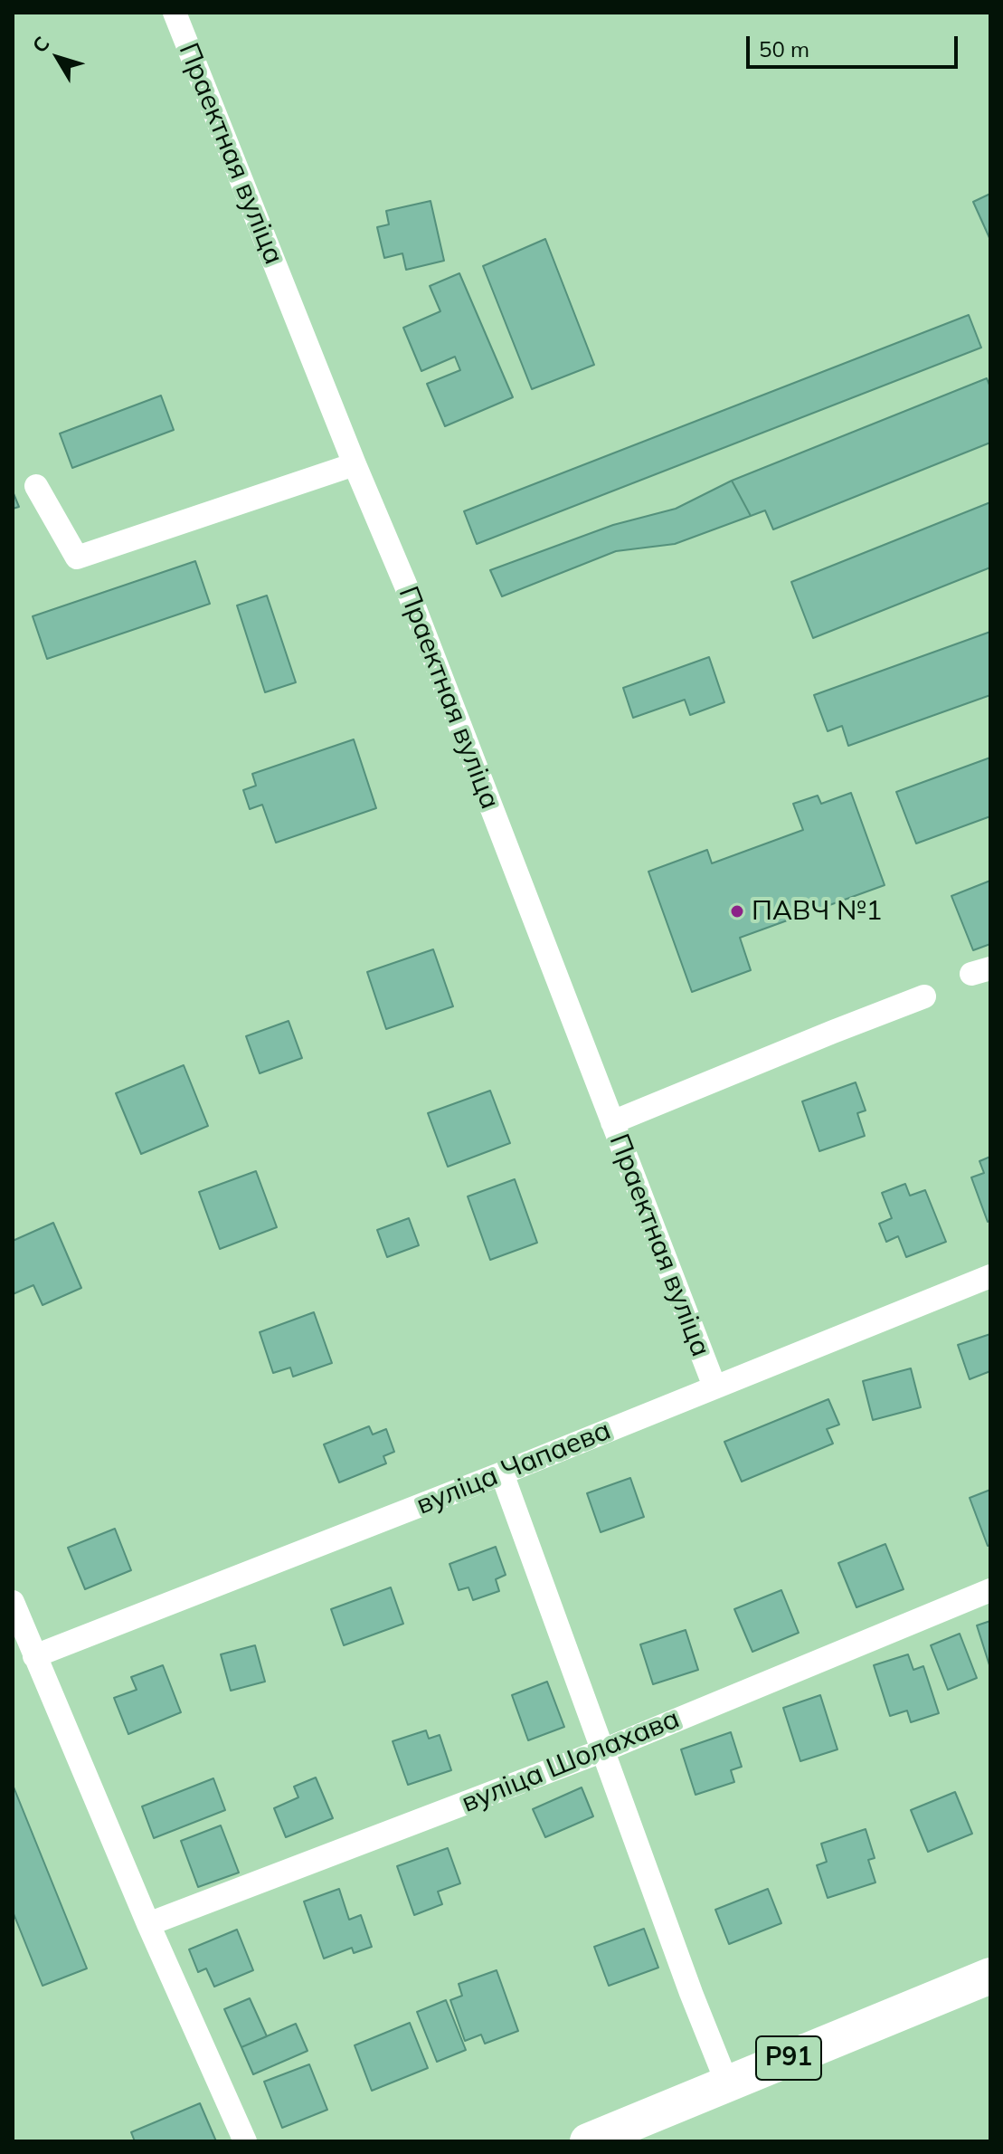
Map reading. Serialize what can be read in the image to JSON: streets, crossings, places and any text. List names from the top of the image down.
{
  "streets": {
    "main road": ["Р91"],
    "street": ["Праектная вуліца", "вуліца Чапаева", "вуліца Шолахава"]
  },
  "crossings": [
    ["Праектная вуліца", "вуліца Чапаева"]
  ],
  "places": ["ПАВЧ №1"],
  "scale_bar": "50 m",
  "north": "top left"
}
